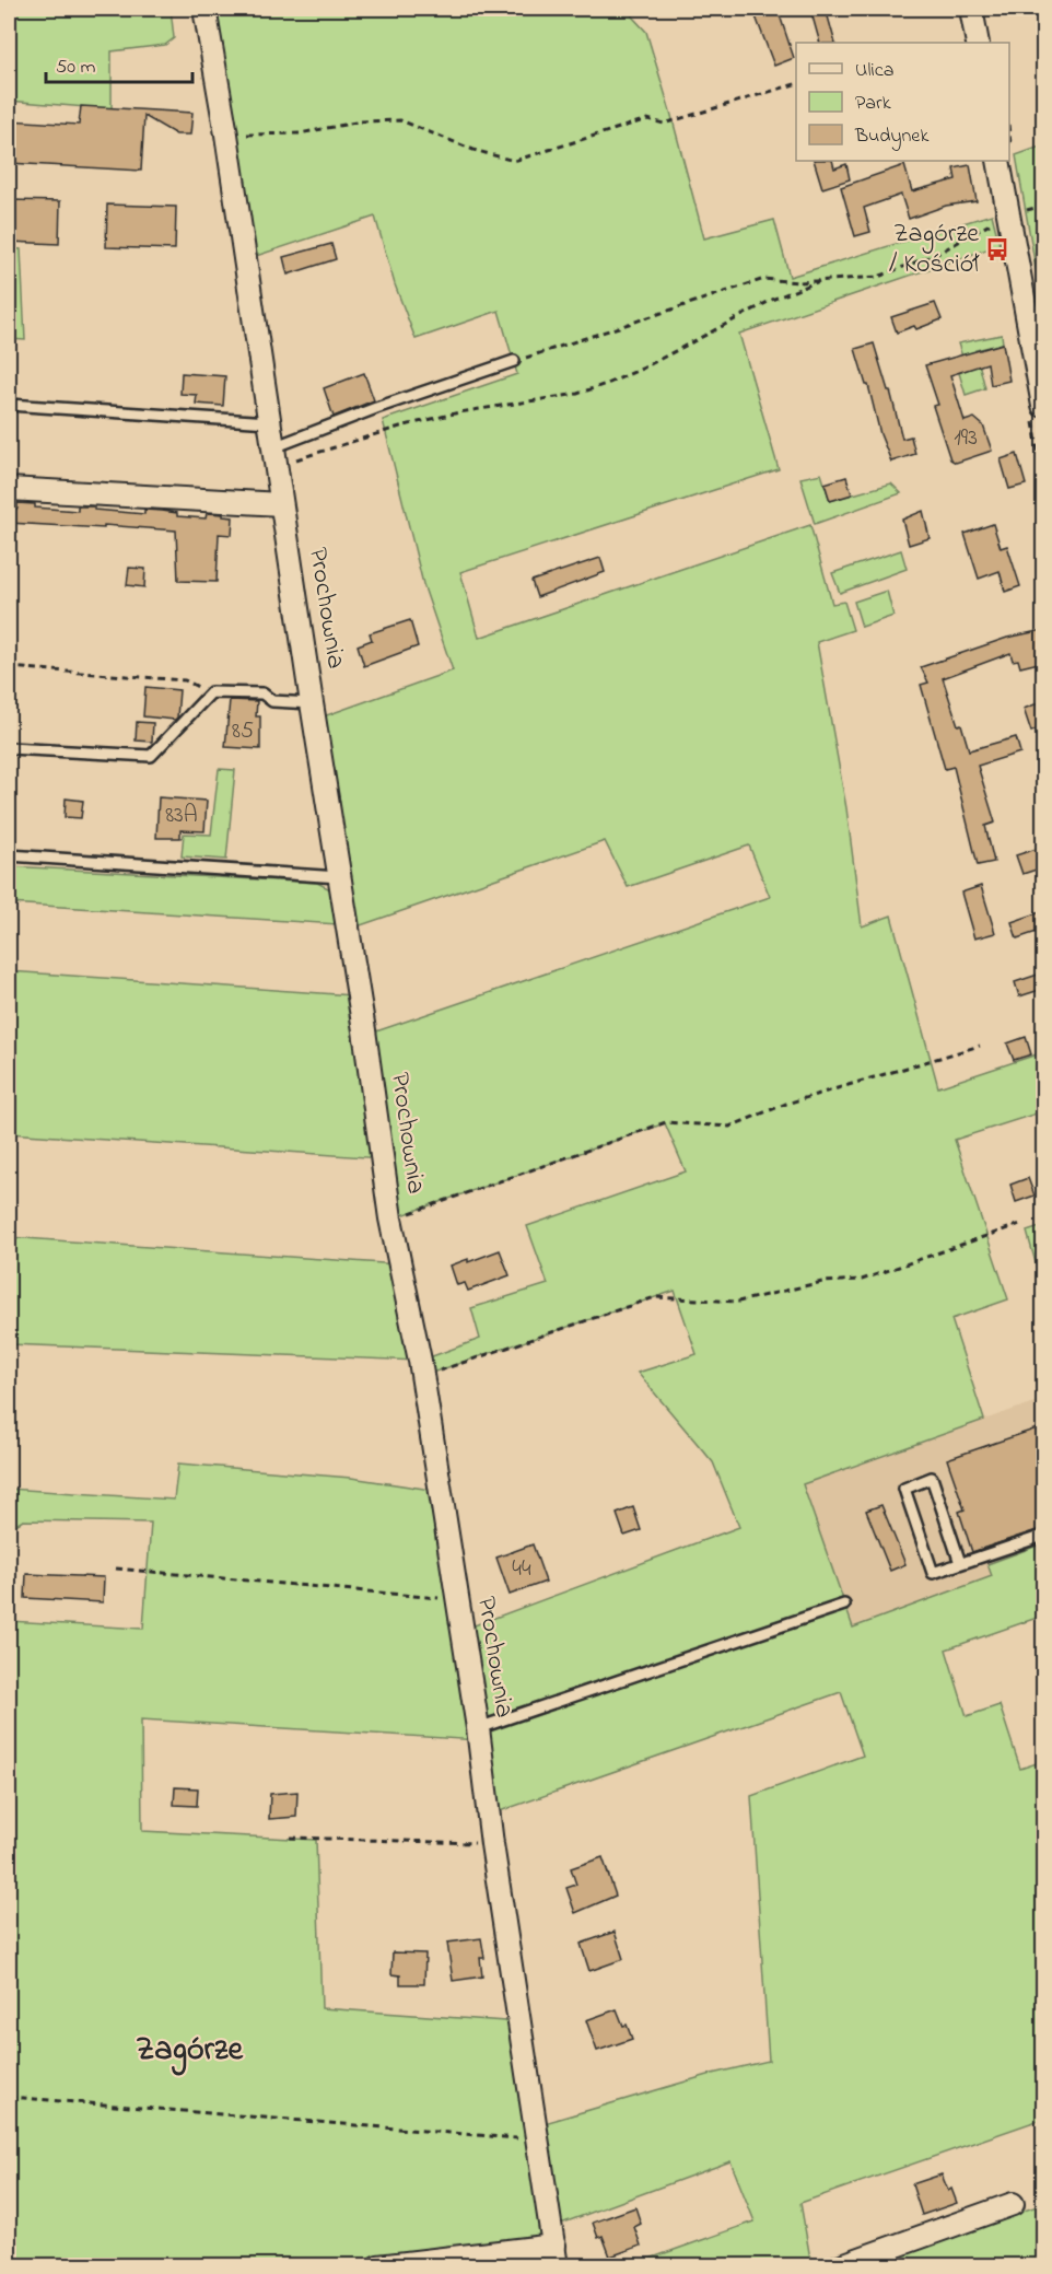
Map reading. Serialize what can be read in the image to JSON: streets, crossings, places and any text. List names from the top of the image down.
{
  "streets": {
    "street": ["Prochownia"]
  },
  "districts": ["Zagórze"],
  "places": {
    "bus stop": ["Zagórze / Kościół"]
  },
  "house_numbers": [
    "193",
    "85",
    "83A",
    "44"
  ],
  "legend": ["Ulica", "Park", "Budynek"],
  "scale_bar": "50 m"
}
